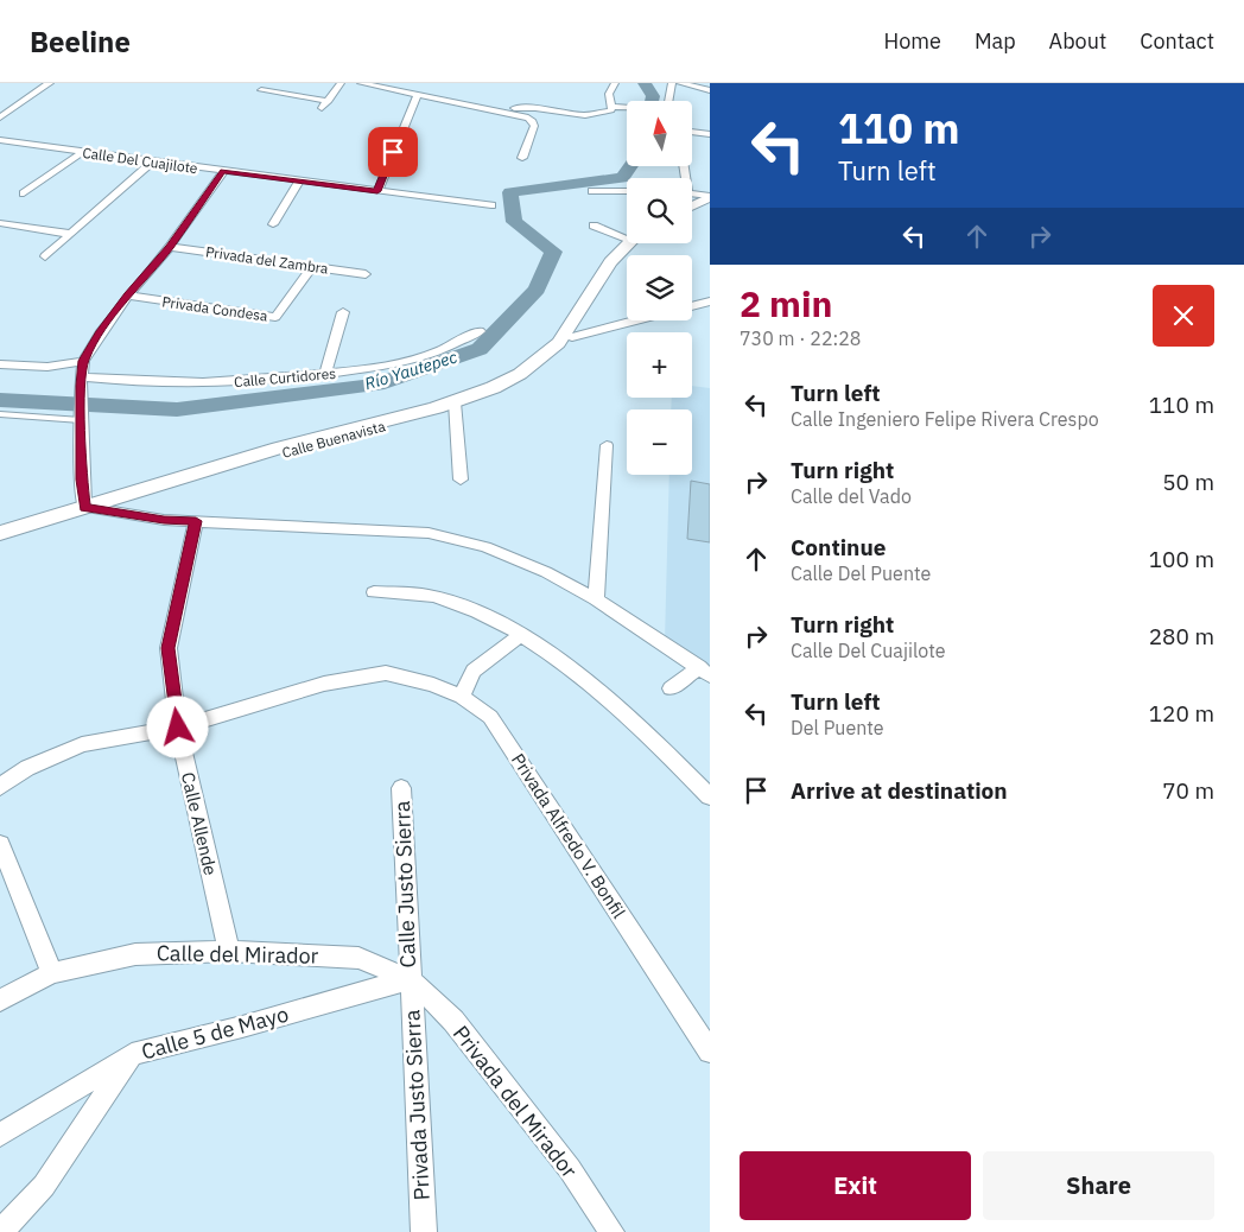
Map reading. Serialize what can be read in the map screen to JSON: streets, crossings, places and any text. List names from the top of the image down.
{
  "streets": {
    "main road": ["Calle Buenavista"],
    "street": [
      "Calle Del Cuajilote",
      "Privada del Zambra",
      "Privada Condesa",
      "Calle Curtidores",
      "Calle Allende",
      "Privada Alfredo V. Bonfil",
      "Calle Justo Sierra",
      "Calle del Mirador",
      "Calle 5 de Mayo",
      "Privada del Mirador",
      "Privada Justo Sierra"
    ]
  },
  "crossings": [
    ["Privada del Zambra", "Privada Condesa"],
    ["Calle Allende", "Privada Alfredo V. Bonfil"],
    ["Calle Allende", "Calle del Mirador"],
    ["Calle Justo Sierra", "Calle del Mirador"],
    ["Calle Justo Sierra", "Calle 5 de Mayo"],
    ["Calle Justo Sierra", "Privada del Mirador"],
    ["Calle Justo Sierra", "Privada Justo Sierra"],
    ["Calle del Mirador", "Calle 5 de Mayo"],
    ["Calle del Mirador", "Privada del Mirador"],
    ["Calle del Mirador", "Privada Justo Sierra"],
    ["Calle 5 de Mayo", "Privada del Mirador"],
    ["Calle 5 de Mayo", "Privada Justo Sierra"],
    ["Privada del Mirador", "Privada Justo Sierra"]
  ],
  "water": ["Río Yautepec"],
  "north": "top",
  "page": {
    "header": "Beeline",
    "nav": [
      "Home",
      "Map",
      "About",
      "Contact"
    ],
    "turn": ["110 m", "Turn left"],
    "map_buttons": ["+", "−"],
    "heading": ["2 min", "730 m · 22:28"],
    "list": [
      {
        "name": "Turn left",
        "note": "Calle Ingeniero Felipe Rivera Crespo",
        "value": "110 m"
      },
      {
        "name": "Turn right",
        "note": "Calle del Vado",
        "value": "50 m"
      },
      {
        "name": "Continue",
        "note": "Calle Del Puente",
        "value": "100 m"
      },
      {
        "name": "Turn right",
        "note": "Calle Del Cuajilote",
        "value": "280 m"
      },
      {
        "name": "Turn left",
        "note": "Del Puente",
        "value": "120 m"
      },
      {
        "name": "Arrive at destination",
        "value": "70 m"
      }
    ],
    "buttons": ["Exit", "Share"]
  }
}
